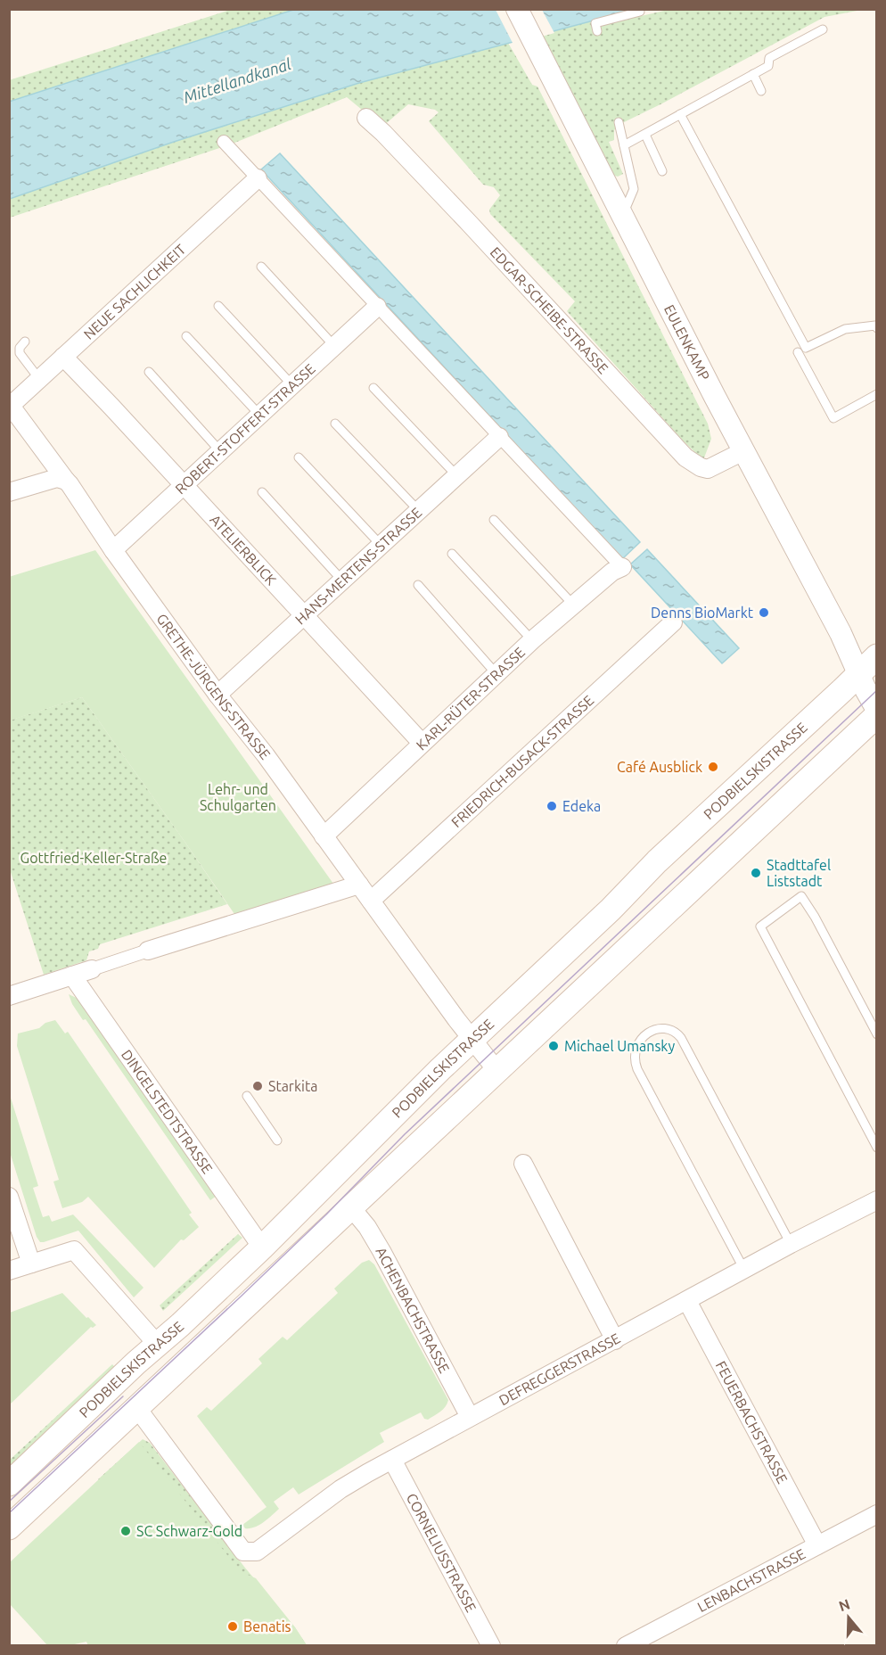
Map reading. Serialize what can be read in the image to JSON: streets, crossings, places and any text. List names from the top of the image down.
{
  "streets": {
    "main road": ["PODBIELSKISTRASSE"],
    "street": [
      "NEUE SACHLICHKEIT",
      "EDGAR-SCHEIBE-STRASSE",
      "EULENKAMP",
      "ROBERT-STOFFERT-STRASSE",
      "ATELIERBLICK",
      "HANS-MERTENS-STRASSE",
      "GRETHE-JÜRGENS-STRASSE",
      "KARL-RÜTER-STRASSE",
      "FRIEDRICH-BUSACK-STRASSE",
      "DINGELSTEDTSTRASSE",
      "ACHENBACHSTRASSE",
      "DEFREGGERSTRASSE",
      "FEUERBACHSTRASSE",
      "CORNELIUSSTRASSE",
      "LENBACHSTRASSE"
    ]
  },
  "crossings": [
    ["NEUE SACHLICHKEIT", "ATELIERBLICK"],
    ["NEUE SACHLICHKEIT", "GRETHE-JÜRGENS-STRASSE"],
    ["EDGAR-SCHEIBE-STRASSE", "EULENKAMP"],
    ["EULENKAMP", "PODBIELSKISTRASSE"],
    ["ROBERT-STOFFERT-STRASSE", "ATELIERBLICK"],
    ["ROBERT-STOFFERT-STRASSE", "GRETHE-JÜRGENS-STRASSE"],
    ["ATELIERBLICK", "HANS-MERTENS-STRASSE"],
    ["ATELIERBLICK", "KARL-RÜTER-STRASSE"],
    ["HANS-MERTENS-STRASSE", "GRETHE-JÜRGENS-STRASSE"],
    ["GRETHE-JÜRGENS-STRASSE", "KARL-RÜTER-STRASSE"],
    ["GRETHE-JÜRGENS-STRASSE", "FRIEDRICH-BUSACK-STRASSE"],
    ["GRETHE-JÜRGENS-STRASSE", "PODBIELSKISTRASSE"],
    ["PODBIELSKISTRASSE", "DINGELSTEDTSTRASSE"],
    ["PODBIELSKISTRASSE", "ACHENBACHSTRASSE"],
    ["PODBIELSKISTRASSE", "DEFREGGERSTRASSE"],
    ["ACHENBACHSTRASSE", "DEFREGGERSTRASSE"],
    ["DEFREGGERSTRASSE", "FEUERBACHSTRASSE"],
    ["DEFREGGERSTRASSE", "CORNELIUSSTRASSE"],
    ["FEUERBACHSTRASSE", "LENBACHSTRASSE"]
  ],
  "water": ["Mittellandkanal"],
  "parks": ["Lehr- und Schulgarten", "Gottfried-Keller-Straße"],
  "places": [
    "Denns BioMarkt",
    "Café Ausblick",
    "Edeka",
    "Stadttafel Liststadt",
    "Michael Umansky",
    "Starkita",
    "SC Schwarz-Gold",
    "Benatis"
  ],
  "north": "top"
}
